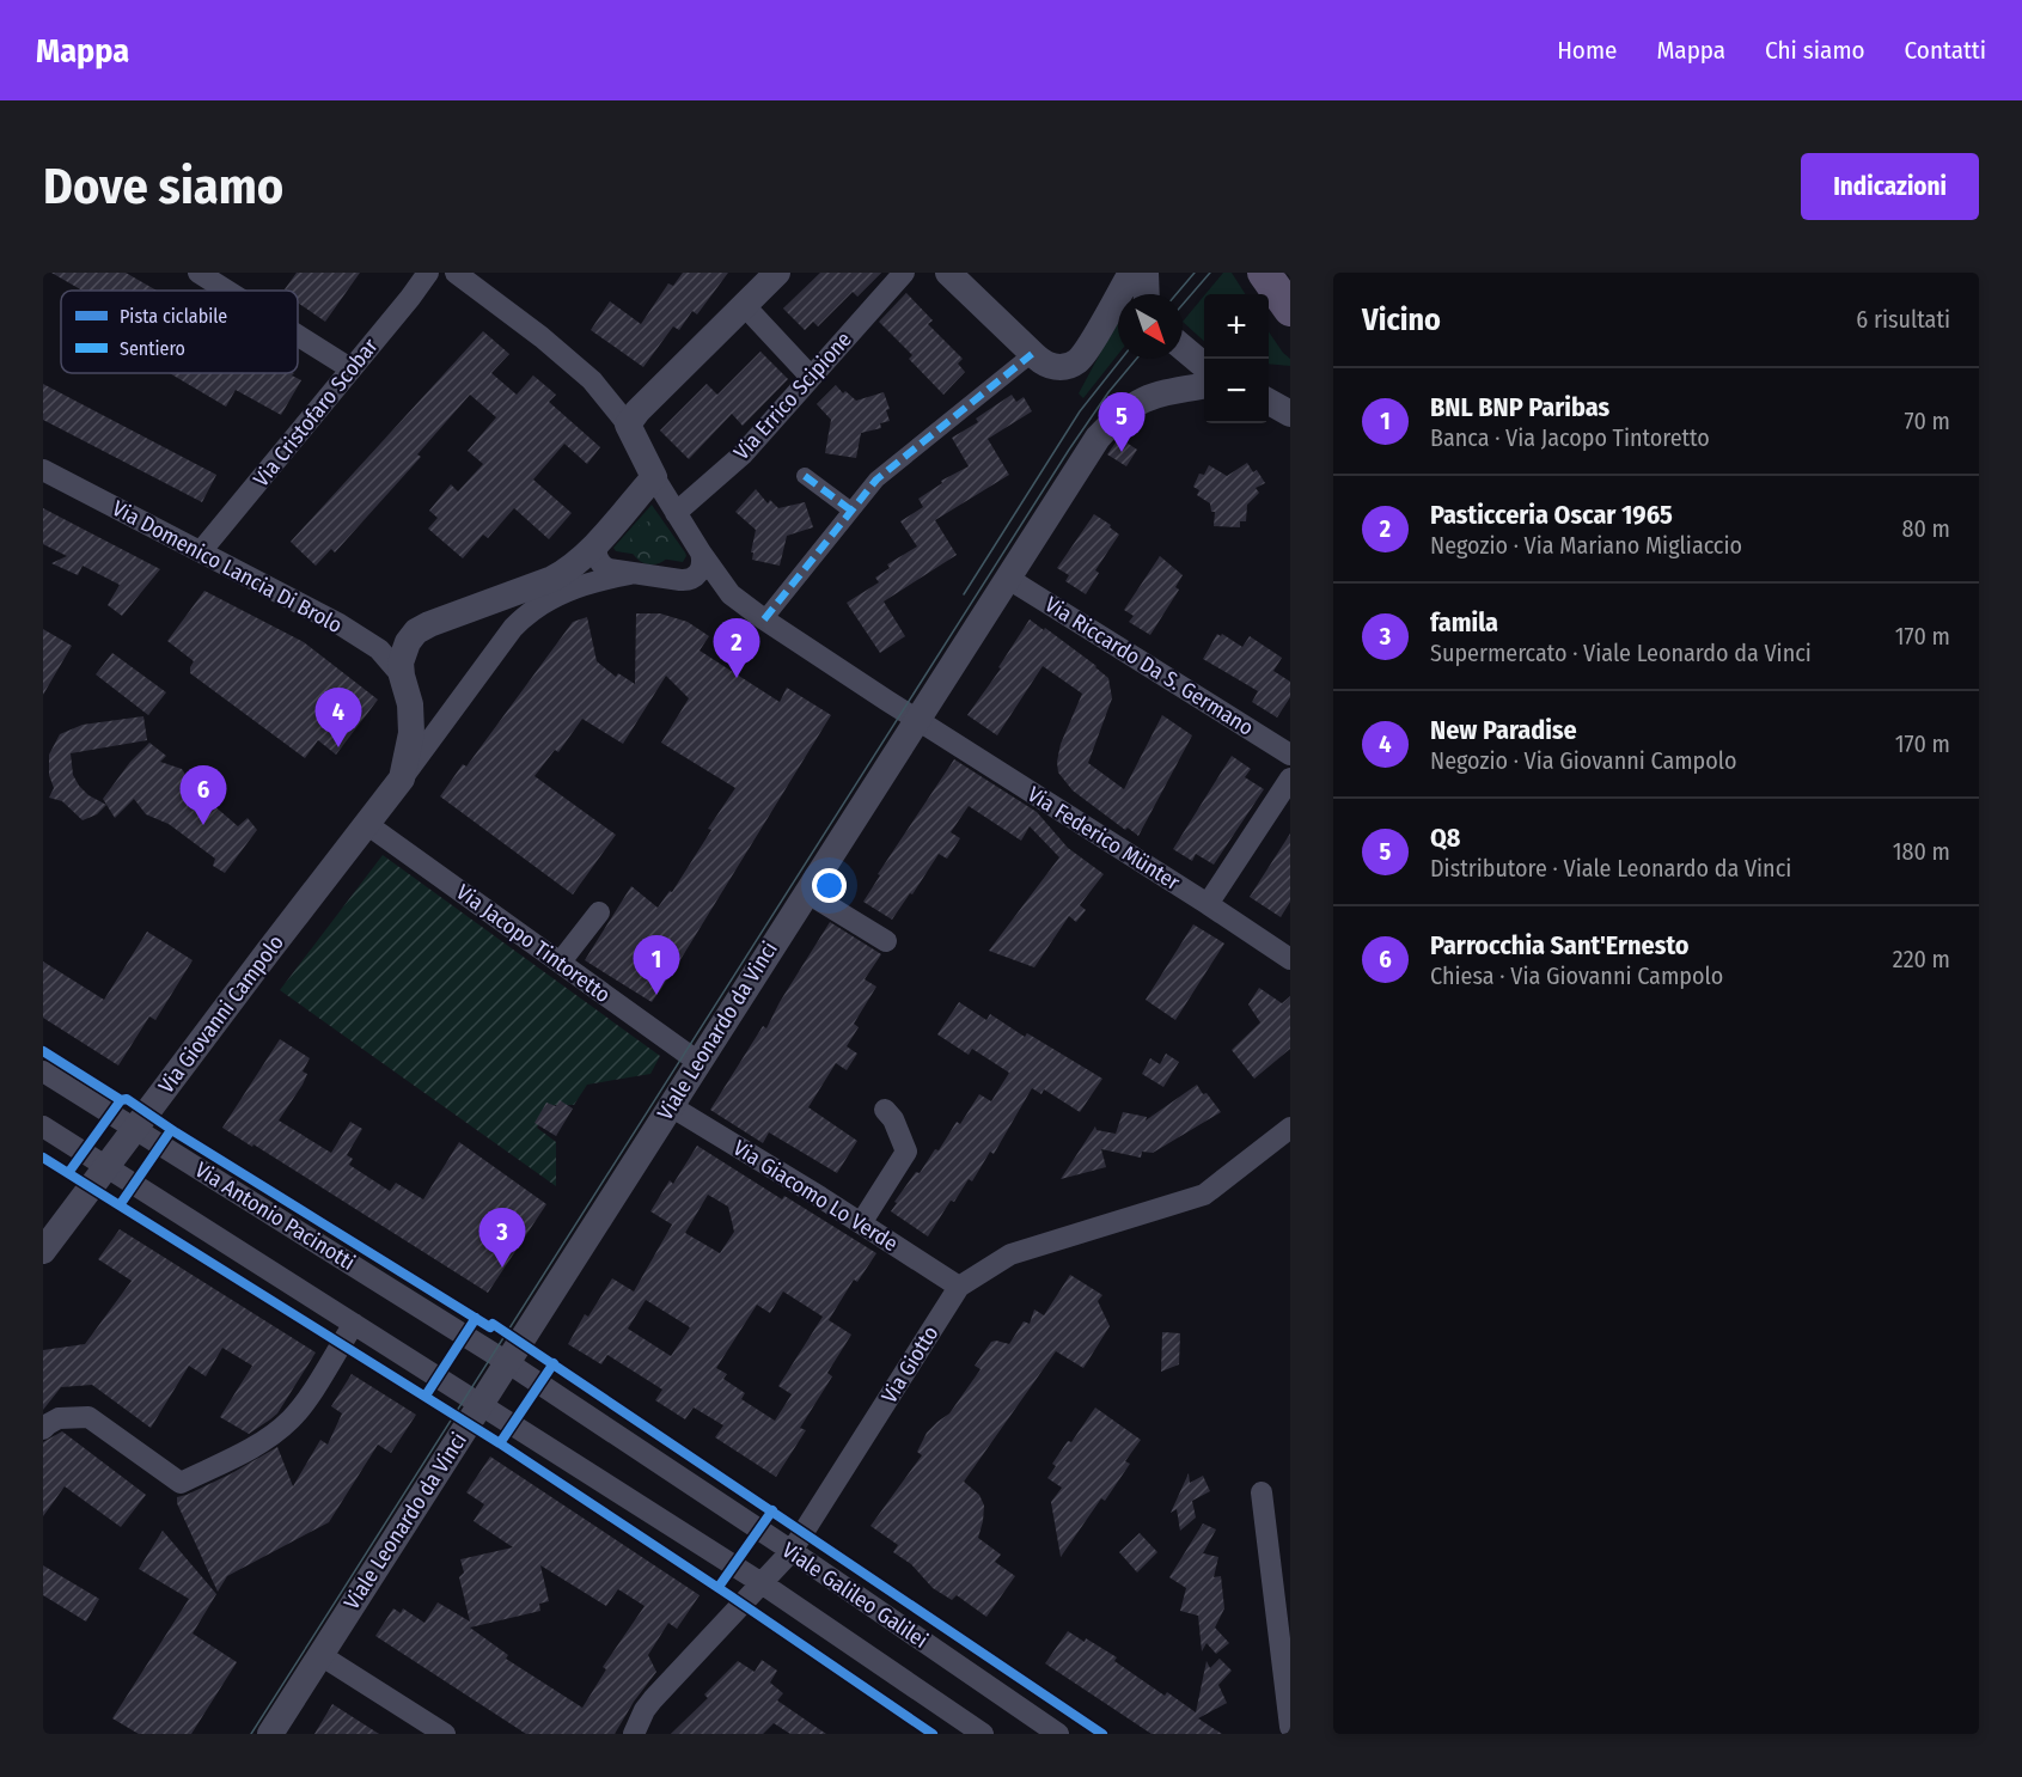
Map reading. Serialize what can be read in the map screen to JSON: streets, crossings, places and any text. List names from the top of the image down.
{
  "streets": {
    "street": [
      "Via Errico Scipione",
      "Via Cristofaro Scobar",
      "Via Domenico Lancia Di Brolo",
      "Via Riccardo Da S. Germano",
      "Via Federico Münter",
      "Via Jacopo Tintoretto",
      "Via Giovanni Campolo",
      "Viale Leonardo da Vinci",
      "Via Giacomo Lo Verde",
      "Via Antonio Pacinotti",
      "Via Giotto",
      "Viale Galileo Galilei"
    ]
  },
  "crossings": [
    ["Via Cristofaro Scobar", "Via Domenico Lancia Di Brolo"],
    ["Via Domenico Lancia Di Brolo", "Via Giovanni Campolo"],
    ["Via Riccardo Da S. Germano", "Viale Leonardo da Vinci"],
    ["Via Federico Münter", "Viale Leonardo da Vinci"],
    ["Via Jacopo Tintoretto", "Via Giovanni Campolo"],
    ["Via Jacopo Tintoretto", "Viale Leonardo da Vinci"],
    ["Via Giovanni Campolo", "Via Antonio Pacinotti"],
    ["Viale Leonardo da Vinci", "Via Giacomo Lo Verde"],
    ["Viale Leonardo da Vinci", "Via Antonio Pacinotti"],
    ["Viale Leonardo da Vinci", "Viale Galileo Galilei"],
    ["Via Giacomo Lo Verde", "Via Giotto"],
    ["Via Antonio Pacinotti", "Viale Galileo Galilei"],
    ["Via Giotto", "Viale Galileo Galilei"]
  ],
  "legend": ["Pista ciclabile", "Sentiero"],
  "north": "bottom right",
  "page": {
    "header": "Mappa",
    "nav": [
      "Home",
      "Mappa",
      "Chi siamo",
      "Contatti"
    ],
    "buttons": "Indicazioni",
    "title": "Dove siamo",
    "heading": ["Vicino", "6 risultati"],
    "map_buttons": ["+", "−"],
    "list": [
      {
        "mark": "1",
        "name": "BNL BNP Paribas",
        "note": "Banca · Via Jacopo Tintoretto",
        "value": "70 m"
      },
      {
        "mark": "2",
        "name": "Pasticceria Oscar 1965",
        "note": "Negozio · Via Mariano Migliaccio",
        "value": "80 m"
      },
      {
        "mark": "3",
        "name": "famila",
        "note": "Supermercato · Viale Leonardo da Vinci",
        "value": "170 m"
      },
      {
        "mark": "4",
        "name": "New Paradise",
        "note": "Negozio · Via Giovanni Campolo",
        "value": "170 m"
      },
      {
        "mark": "5",
        "name": "Q8",
        "note": "Distributore · Viale Leonardo da Vinci",
        "value": "180 m"
      },
      {
        "mark": "6",
        "name": "Parrocchia Sant'Ernesto",
        "note": "Chiesa · Via Giovanni Campolo",
        "value": "220 m"
      }
    ],
    "pins": [
      "5",
      "2",
      "4",
      "6",
      "1",
      "3"
    ]
  }
}
